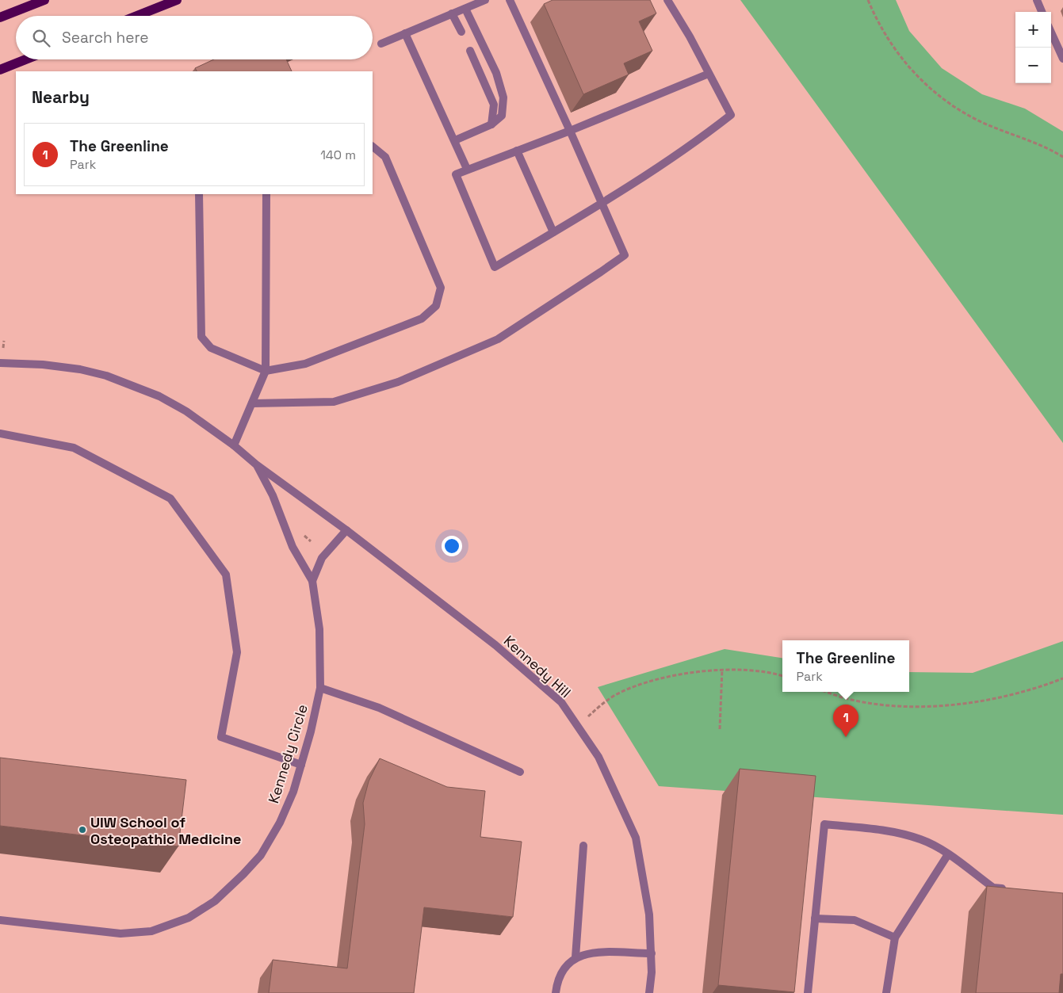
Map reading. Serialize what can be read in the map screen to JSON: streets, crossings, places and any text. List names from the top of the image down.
{
  "streets": {
    "street": ["Kennedy Hill", "Kennedy Circle"]
  },
  "crossings": [
    ["Kennedy Hill", "Kennedy Circle"]
  ],
  "places": ["UIW School of Osteopathic Medicine"],
  "page": {
    "map_buttons": ["+", "−"],
    "search": "Search here",
    "heading": "Nearby",
    "list": [
      {
        "mark": "1",
        "name": "The Greenline",
        "note": "Park",
        "value": "140 m"
      }
    ],
    "popup": ["The Greenline", "Park"],
    "pins": "1"
  }
}
